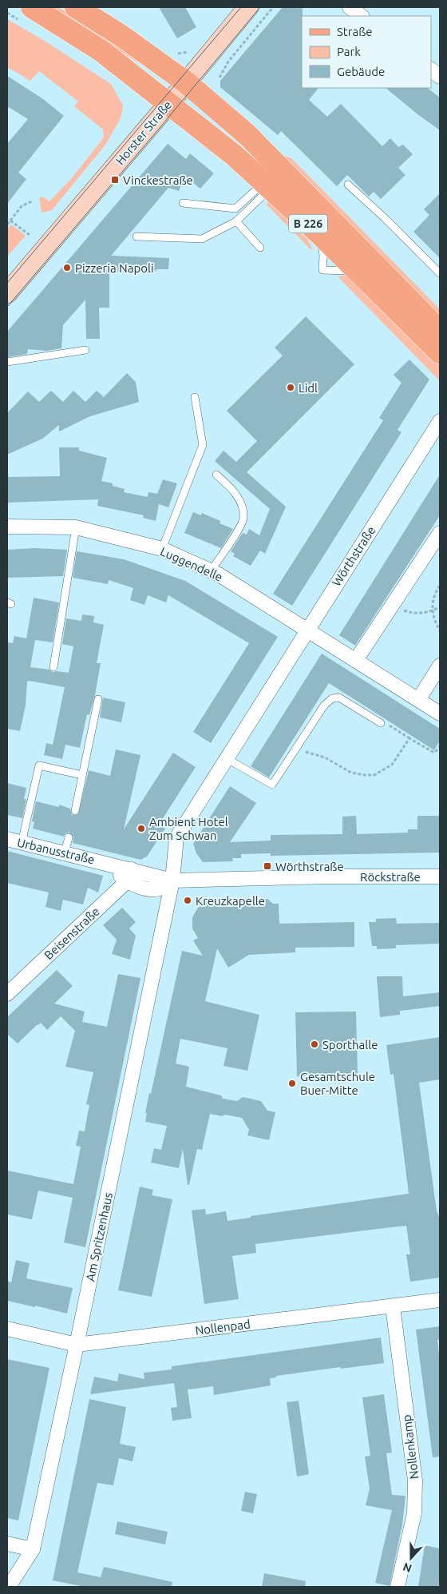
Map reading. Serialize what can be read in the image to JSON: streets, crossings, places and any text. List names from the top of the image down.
{
  "streets": {
    "main road": ["B 226"],
    "street": [
      "Horster Straße",
      "Wörthstraße",
      "Luggendelle",
      "Urbanusstraße",
      "Röckstraße",
      "Beisenstraße",
      "Am Spritzenhaus",
      "Nollenpad",
      "Nollenkamp"
    ]
  },
  "crossings": [
    ["Horster Straße", "B 226"],
    ["Wörthstraße", "Luggendelle"],
    ["Wörthstraße", "Urbanusstraße"],
    ["Wörthstraße", "Röckstraße"],
    ["Wörthstraße", "Am Spritzenhaus"],
    ["Urbanusstraße", "Röckstraße"],
    ["Urbanusstraße", "Beisenstraße"],
    ["Urbanusstraße", "Am Spritzenhaus"],
    ["Röckstraße", "Am Spritzenhaus"],
    ["Am Spritzenhaus", "Nollenpad"],
    ["Nollenpad", "Nollenkamp"]
  ],
  "places": {
    "transit": ["Vinckestraße", "Wörthstraße"],
    "other": [
      "Pizzeria Napoli",
      "Lidl",
      "Ambient Hotel Zum Schwan",
      "Kreuzkapelle",
      "Sporthalle",
      "Gesamtschule Buer-Mitte"
    ]
  },
  "legend": ["Straße", "Park", "Gebäude"],
  "north": "bottom"
}
